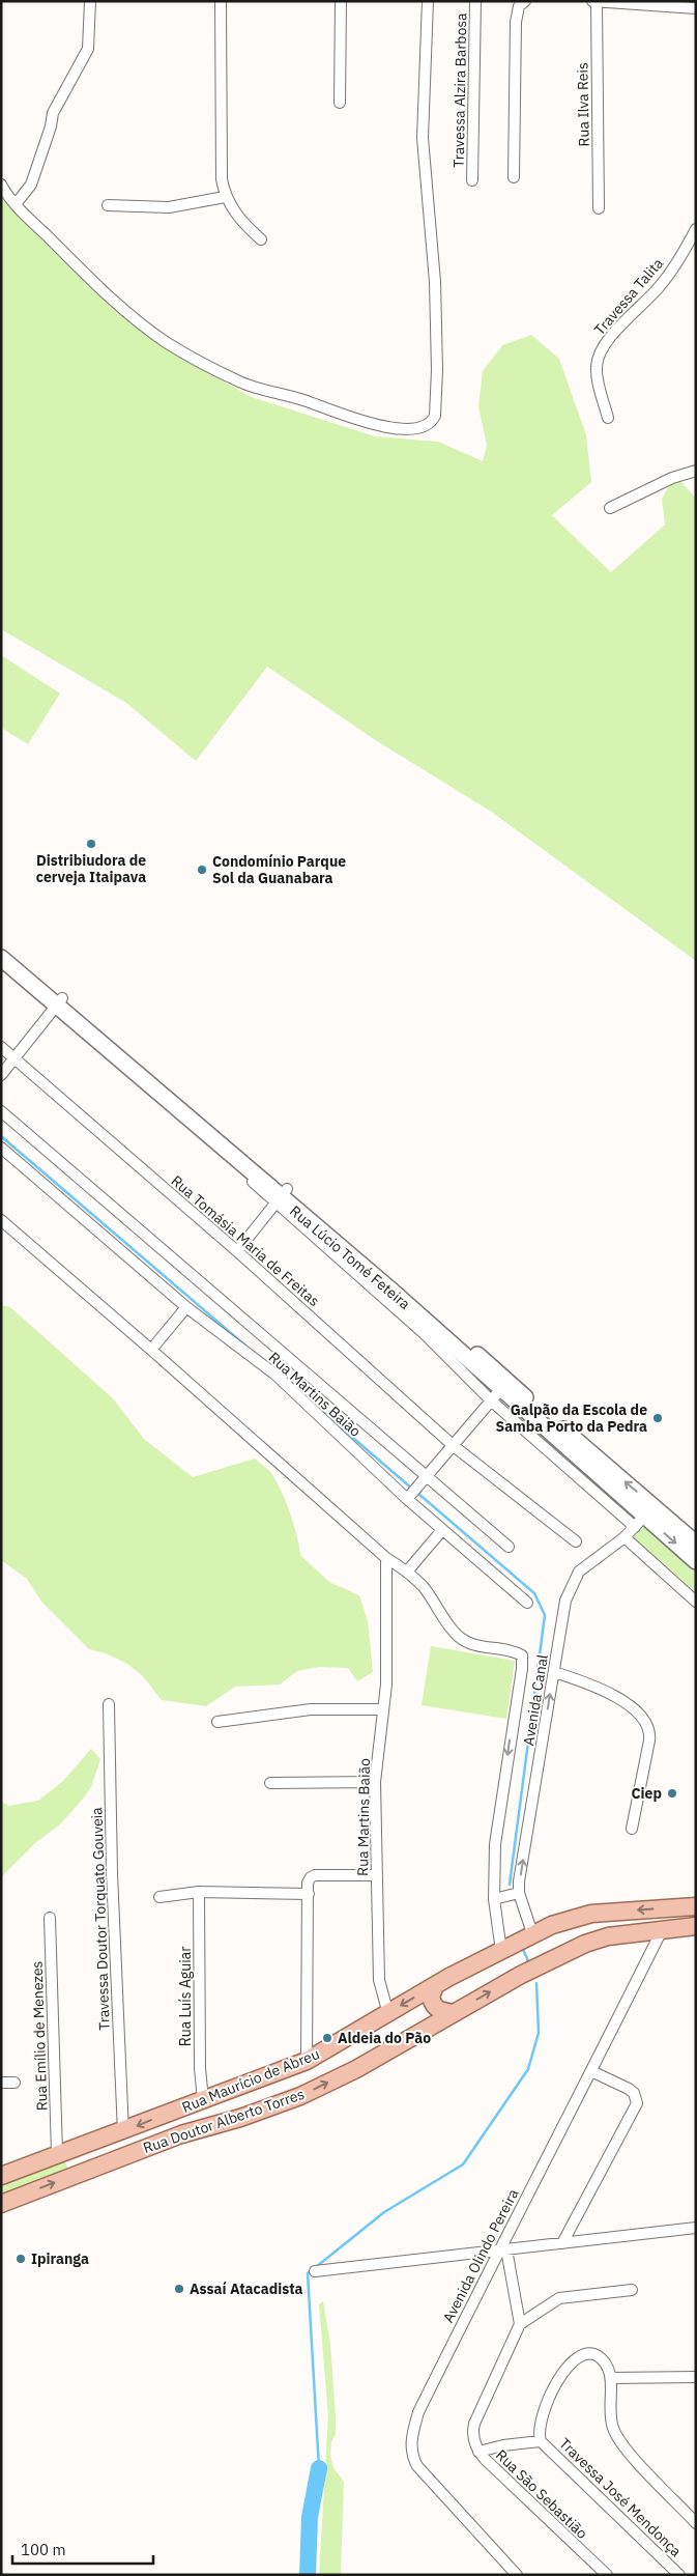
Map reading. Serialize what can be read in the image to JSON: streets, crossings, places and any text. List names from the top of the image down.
{
  "streets": {
    "main road": ["Rua Lúcio Tomé Feteira", "Rua Maurício de Abreu", "Rua Doutor Alberto Torres"],
    "street": [
      "Travessa Alzira Barbosa",
      "Rua Ilva Reis",
      "Travessa Talita",
      "Rua Tomásia Maria de Freitas",
      "Rua Martins Baião",
      "Avenida Canal",
      "Travessa Doutor Torquato Gouveia",
      "Rua Luís Aguiar",
      "Rua Emílio de Menezes",
      "Avenida Olindo Pereira",
      "Rua São Sebastião",
      "Travessa José Mendonça"
    ]
  },
  "crossings": [
    ["Rua Lúcio Tomé Feteira", "Avenida Canal"],
    ["Rua Martins Baião", "Rua Maurício de Abreu"],
    ["Avenida Canal", "Rua Maurício de Abreu"],
    ["Travessa Doutor Torquato Gouveia", "Rua Maurício de Abreu"],
    ["Rua Luís Aguiar", "Rua Maurício de Abreu"],
    ["Rua Emílio de Menezes", "Rua Maurício de Abreu"],
    ["Rua Doutor Alberto Torres", "Avenida Olindo Pereira"]
  ],
  "one_way": ["Rua Maurício de Abreu", "Rua Doutor Alberto Torres"],
  "places": [
    "Distribiudora de cerveja Itaipava",
    "Condomínio Parque Sol da Guanabara",
    "Galpão da Escola de Samba Porto da Pedra",
    "Ciep",
    "Aldeia do Pão",
    "Ipiranga",
    "Assaí Atacadista"
  ],
  "scale_bar": "100 m"
}
